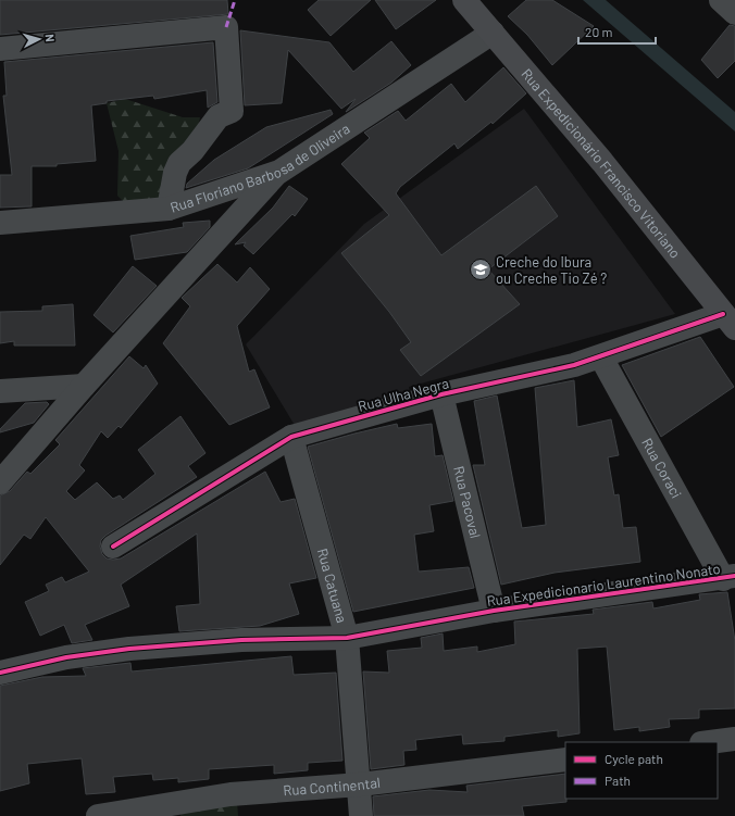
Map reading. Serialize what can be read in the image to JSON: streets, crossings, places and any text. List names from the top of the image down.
{
  "streets": {
    "main road": ["Rua Expedicionário Francisco Vitoriano"],
    "street": [
      "Rua Floriano Barbosa de Oliveira",
      "Rua Ulha Negra",
      "Rua Coraci",
      "Rua Pacoval",
      "Rua Expedicionario Laurentino Nonato",
      "Rua Catuana",
      "Rua Continental"
    ]
  },
  "crossings": [
    ["Rua Expedicionário Francisco Vitoriano", "Rua Floriano Barbosa de Oliveira"],
    ["Rua Expedicionário Francisco Vitoriano", "Rua Ulha Negra"],
    ["Rua Ulha Negra", "Rua Coraci"],
    ["Rua Ulha Negra", "Rua Pacoval"],
    ["Rua Ulha Negra", "Rua Catuana"],
    ["Rua Coraci", "Rua Expedicionario Laurentino Nonato"],
    ["Rua Pacoval", "Rua Expedicionario Laurentino Nonato"],
    ["Rua Expedicionario Laurentino Nonato", "Rua Catuana"],
    ["Rua Catuana", "Rua Continental"]
  ],
  "places": {
    "school or university": ["Creche do Ibura ou Creche Tio Zé ?"]
  },
  "legend": ["Cycle path", "Path"],
  "scale_bar": "20 m",
  "north": "right"
}
